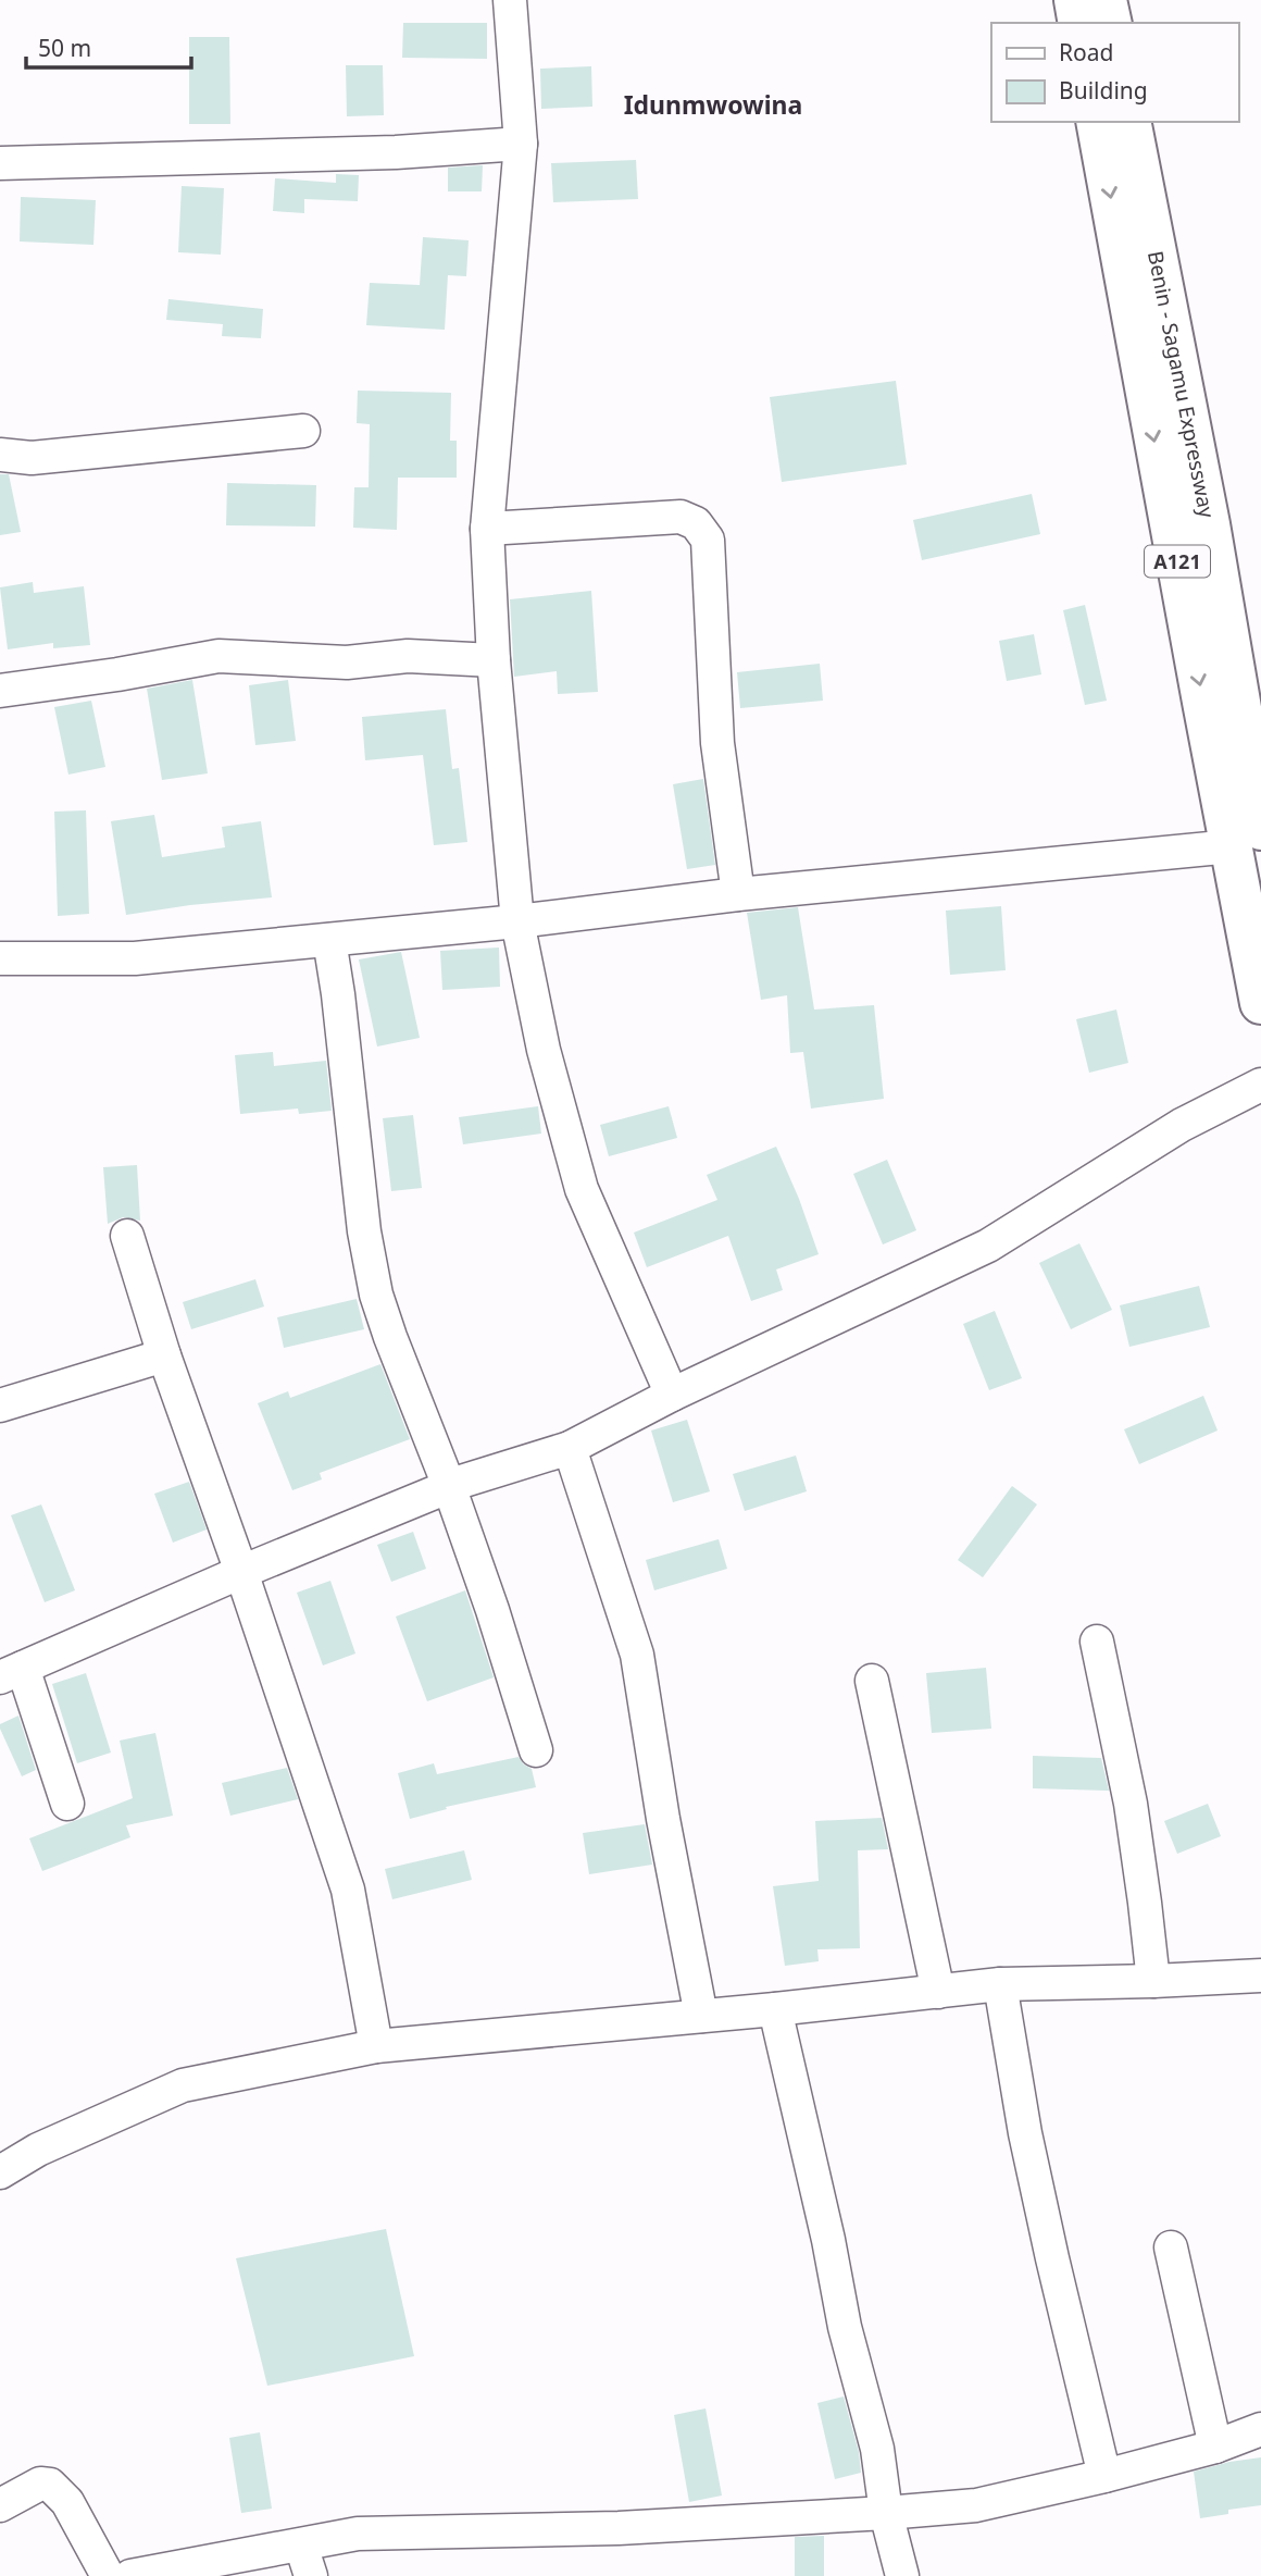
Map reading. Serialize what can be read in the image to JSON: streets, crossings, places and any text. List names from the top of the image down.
{
  "streets": {
    "highway": ["Benin - Sagamu Expressway", "A121"]
  },
  "crossings": [
    ["Benin - Sagamu Expressway", "A121"]
  ],
  "districts": ["Idunmwowina"],
  "legend": ["Road", "Building"],
  "scale_bar": "50 m"
}
